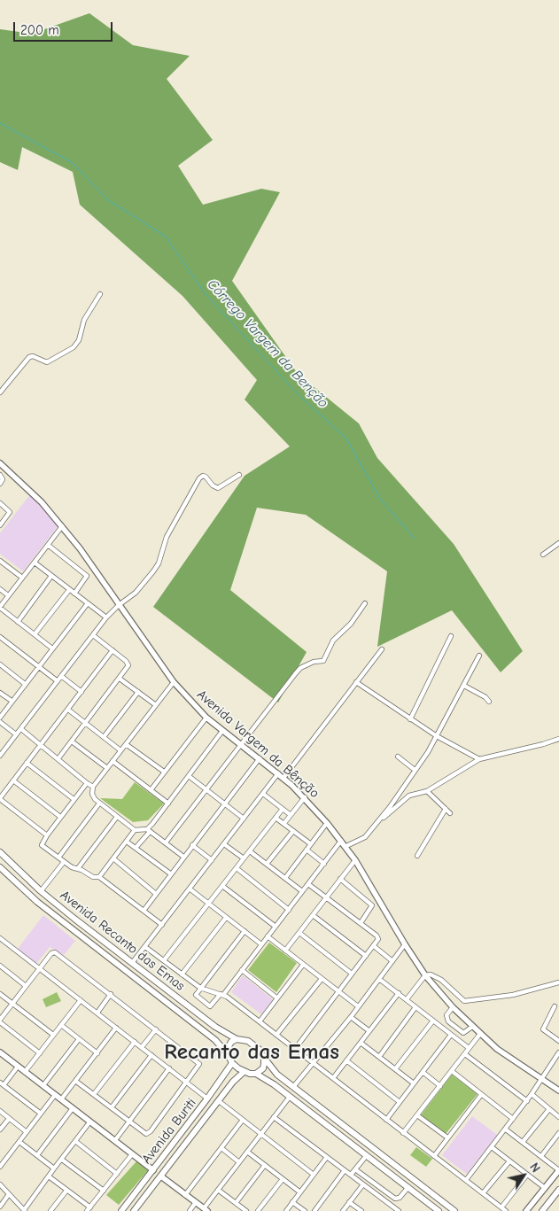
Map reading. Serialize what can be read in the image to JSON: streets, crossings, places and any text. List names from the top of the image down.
{
  "streets": {
    "main road": ["Avenida Recanto das Emas", "Avenida Buriti"],
    "street": ["Avenida Vargem da Bênção"]
  },
  "crossings": [
    ["Avenida Recanto das Emas", "Avenida Buriti"]
  ],
  "districts": ["Recanto das Emas"],
  "water": ["Córrego Vargem da Benção"],
  "scale_bar": "200 m",
  "north": "top right"
}
